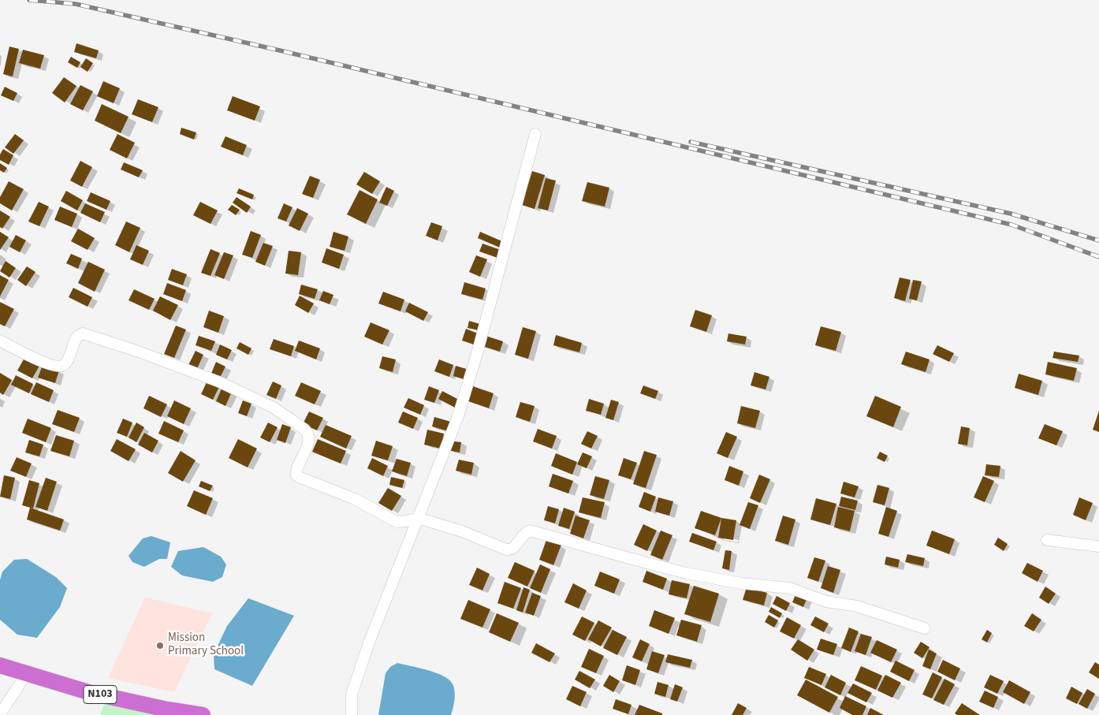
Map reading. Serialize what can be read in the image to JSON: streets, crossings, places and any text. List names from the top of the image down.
{
  "streets": {
    "highway": ["N103"]
  },
  "places": ["Mission Primary School"]
}
